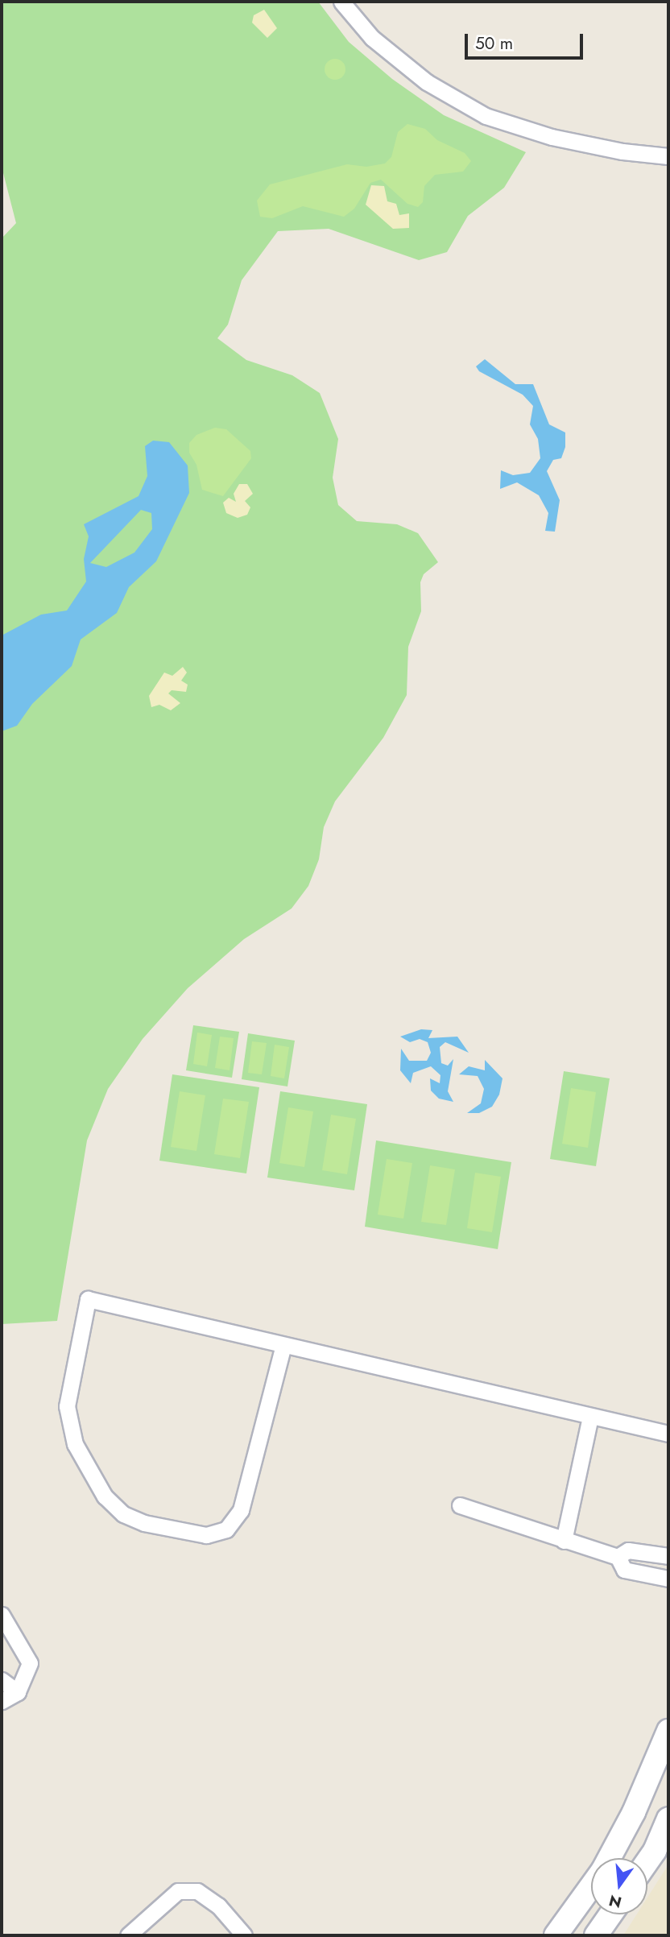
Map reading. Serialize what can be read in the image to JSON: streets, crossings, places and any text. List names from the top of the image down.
{
  "scale_bar": "50 m",
  "north": "bottom"
}
